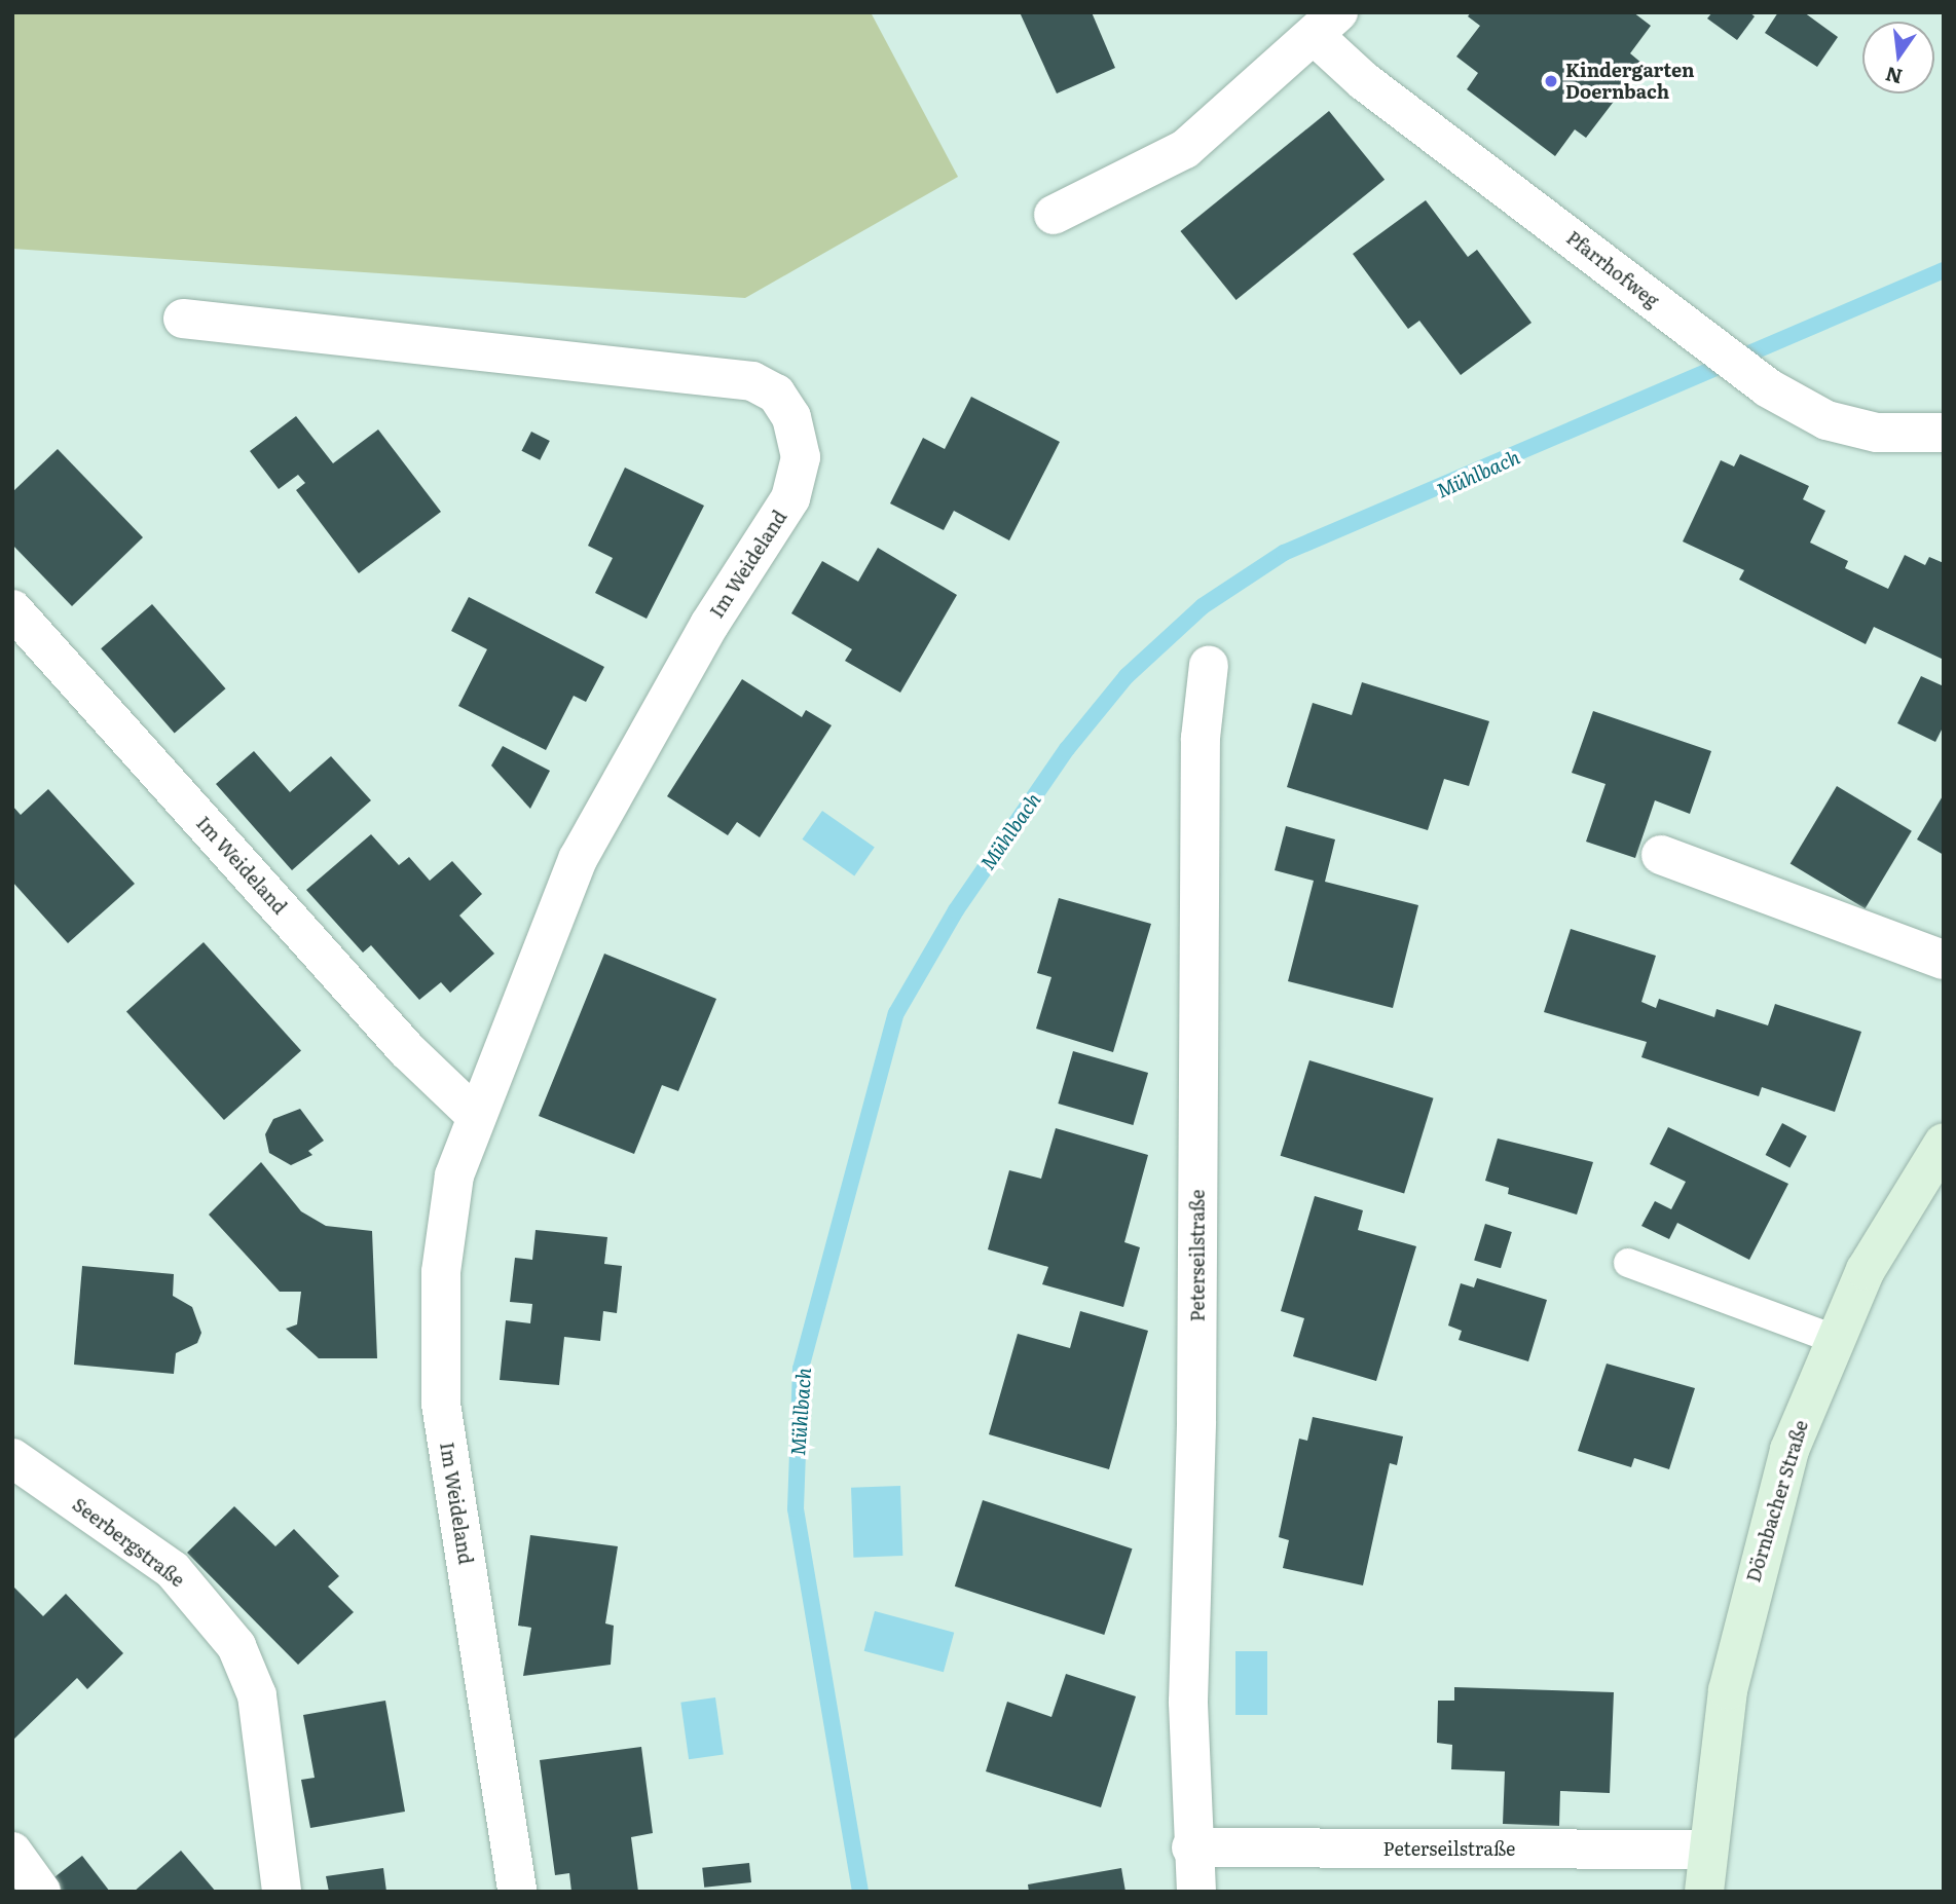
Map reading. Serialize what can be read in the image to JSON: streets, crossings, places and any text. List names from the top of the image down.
{
  "streets": {
    "street": [
      "Pfarrhofweg",
      "Im Weideland",
      "Peterseilstraße",
      "Dörnbacher Straße",
      "Seerbergstraße"
    ]
  },
  "crossings": [
    ["Peterseilstraße", "Dörnbacher Straße"]
  ],
  "water": ["Mühlbach"],
  "places": ["Kindergarten Doernbach"],
  "north": "bottom"
}
